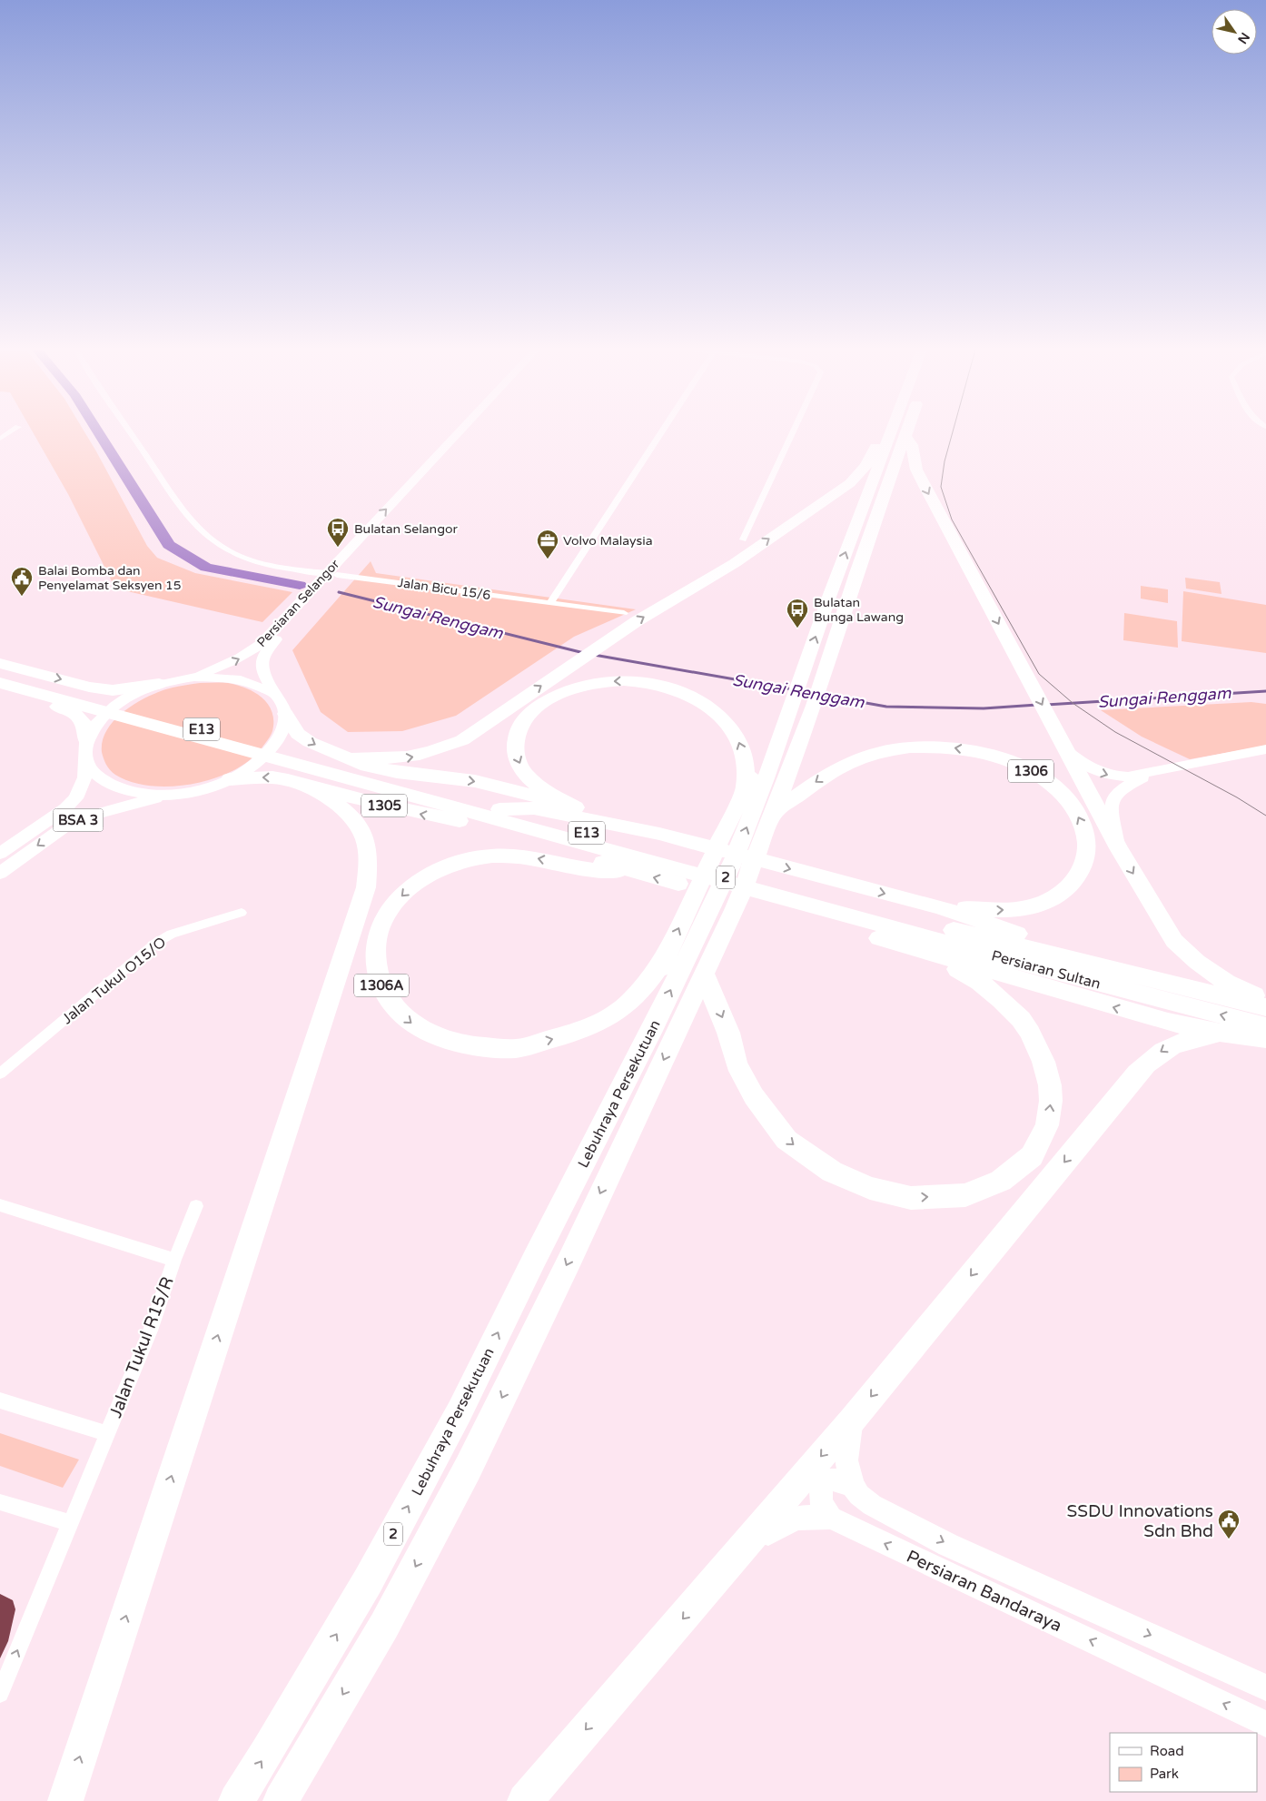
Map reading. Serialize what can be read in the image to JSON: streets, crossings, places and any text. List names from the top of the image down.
{
  "streets": {
    "highway": [
      "E13",
      "1306",
      "1305",
      "2",
      "Persiaran Sultan",
      "1306A",
      "Lebuhraya Persekutuan"
    ],
    "main road": ["Persiaran Selangor", "BSA 3", "Persiaran Bandaraya"],
    "street": ["Jalan Bicu 15/6", "Jalan Tukul O15/O", "Jalan Tukul R15/R"]
  },
  "crossings": [
    ["Jalan Bicu 15/6", "Persiaran Selangor"],
    ["Persiaran Selangor", "BSA 3"],
    ["E13", "Persiaran Sultan"],
    ["1306", "Lebuhraya Persekutuan"]
  ],
  "one_way": ["Jalan Tukul R15/R"],
  "water": ["Sungai Renggam"],
  "places": {
    "bus stop": ["Bulatan Selangor", "Bulatan Bunga Lawang"],
    "office": ["Volvo Malaysia"],
    "public building": ["Balai Bomba dan Penyelamat Seksyen 15", "SSDU Innovations Sdn Bhd"]
  },
  "legend": ["Road", "Park"],
  "north": "bottom right"
}
